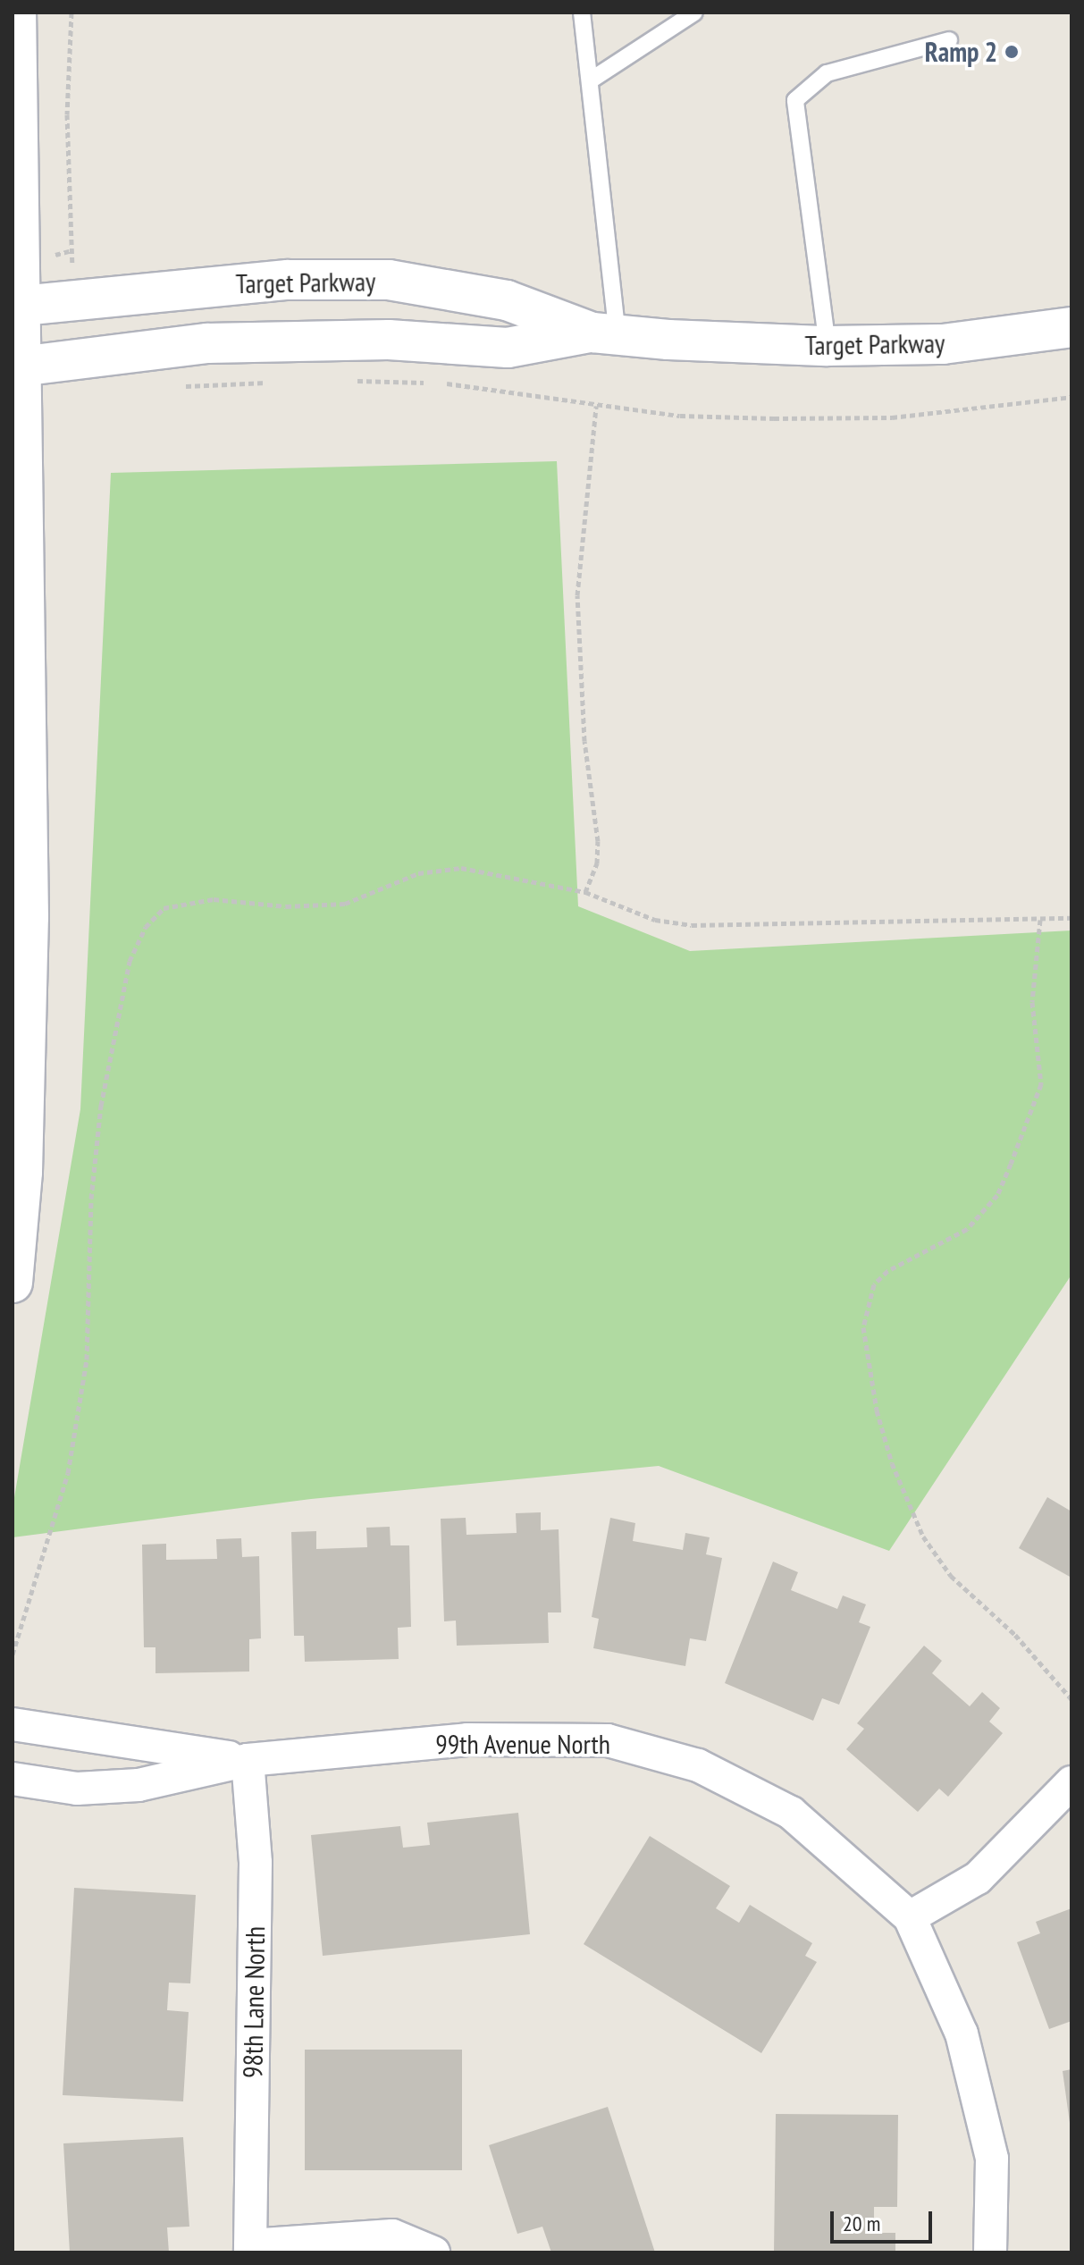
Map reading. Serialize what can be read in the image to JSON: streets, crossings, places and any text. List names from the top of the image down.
{
  "streets": {
    "street": ["Target Parkway", "99th Avenue North", "98th Lane North"]
  },
  "crossings": [
    ["99th Avenue North", "98th Lane North"]
  ],
  "places": ["Ramp 2"],
  "scale_bar": "20 m"
}
